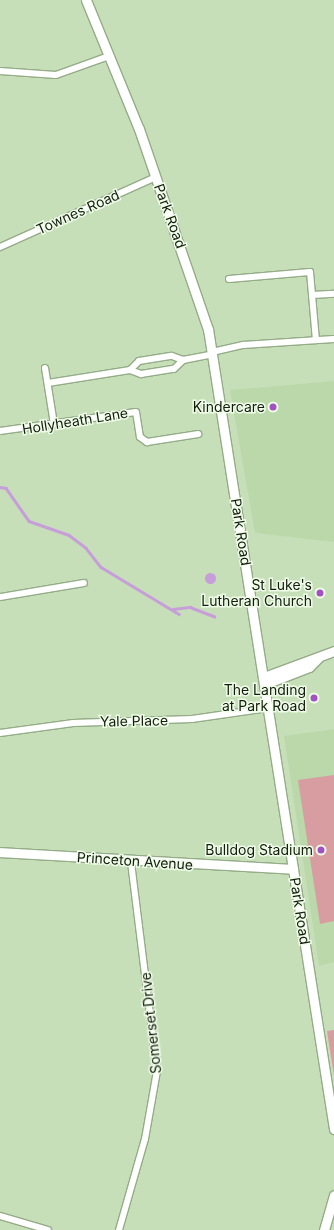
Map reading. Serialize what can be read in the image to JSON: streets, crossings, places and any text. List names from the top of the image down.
{
  "streets": {
    "main road": ["Park Road", "Princeton Avenue"],
    "street": [
      "Townes Road",
      "Hollyheath Lane",
      "Yale Place",
      "Somerset Drive"
    ]
  },
  "crossings": [
    ["Townes Road", "Park Road"],
    ["Park Road", "Yale Place"],
    ["Park Road", "Princeton Avenue"],
    ["Princeton Avenue", "Somerset Drive"]
  ],
  "places": [
    "Kindercare",
    "St Luke's Lutheran Church",
    "The Landing at Park Road",
    "Bulldog Stadium"
  ]
}
